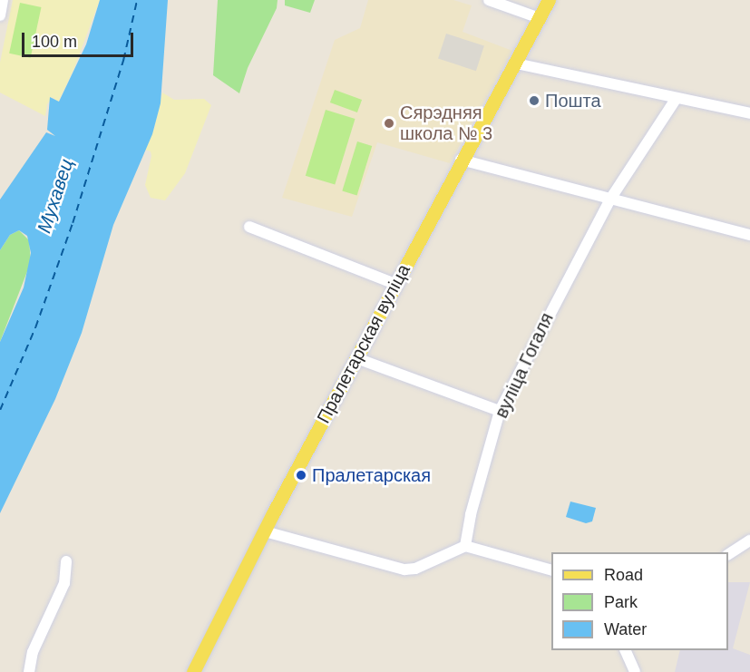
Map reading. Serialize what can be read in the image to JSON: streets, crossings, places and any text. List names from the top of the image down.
{
  "streets": {
    "main road": ["Пралетарская вуліца"],
    "street": ["вуліца Гогаля"]
  },
  "water": ["Мухавец"],
  "places": ["Пошта", "Сярэдняя школа № 3", "Пралетарская"],
  "legend": ["Road", "Park", "Water"],
  "scale_bar": "100 m"
}
